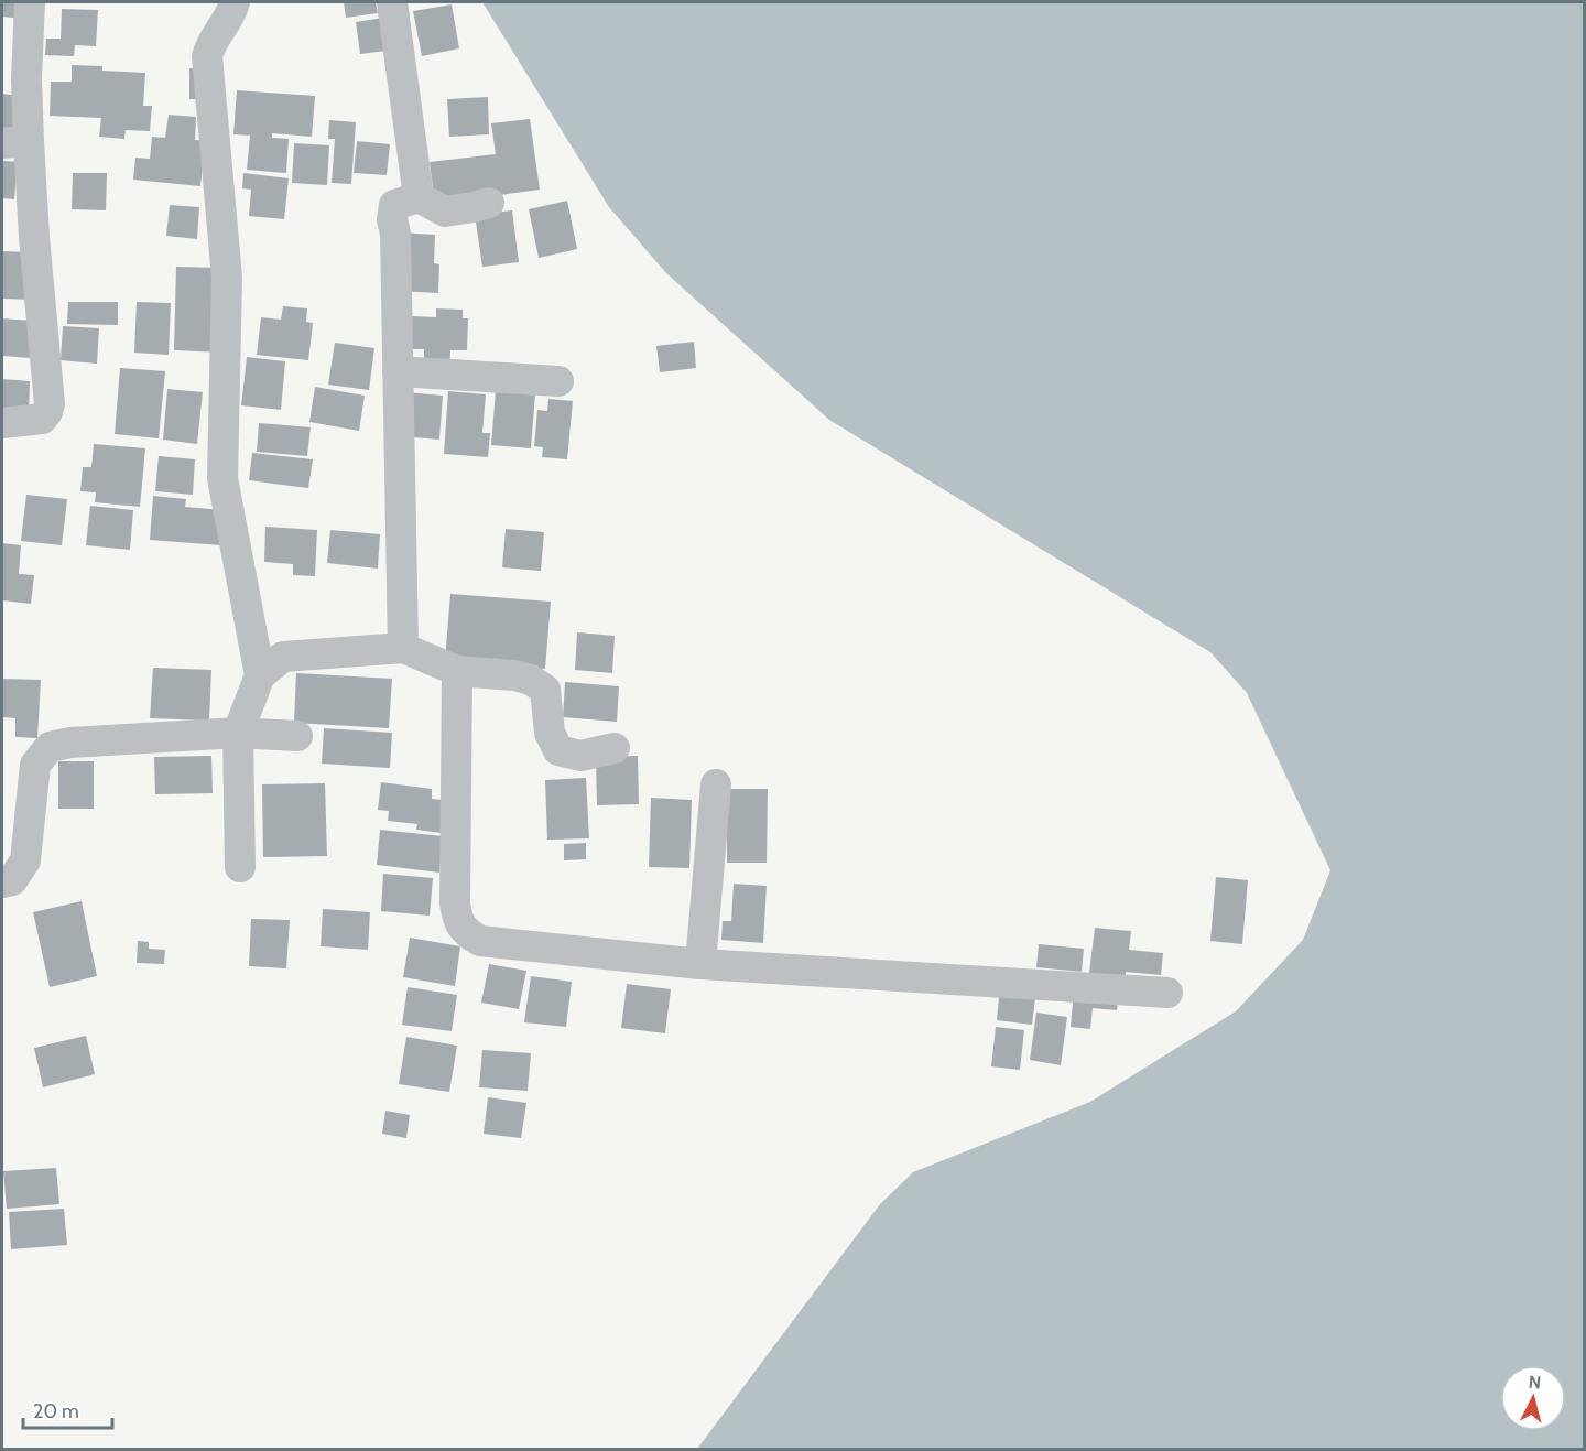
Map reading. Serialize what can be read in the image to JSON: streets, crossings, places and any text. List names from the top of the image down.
{
  "scale_bar": "20 m",
  "north": "top"
}
